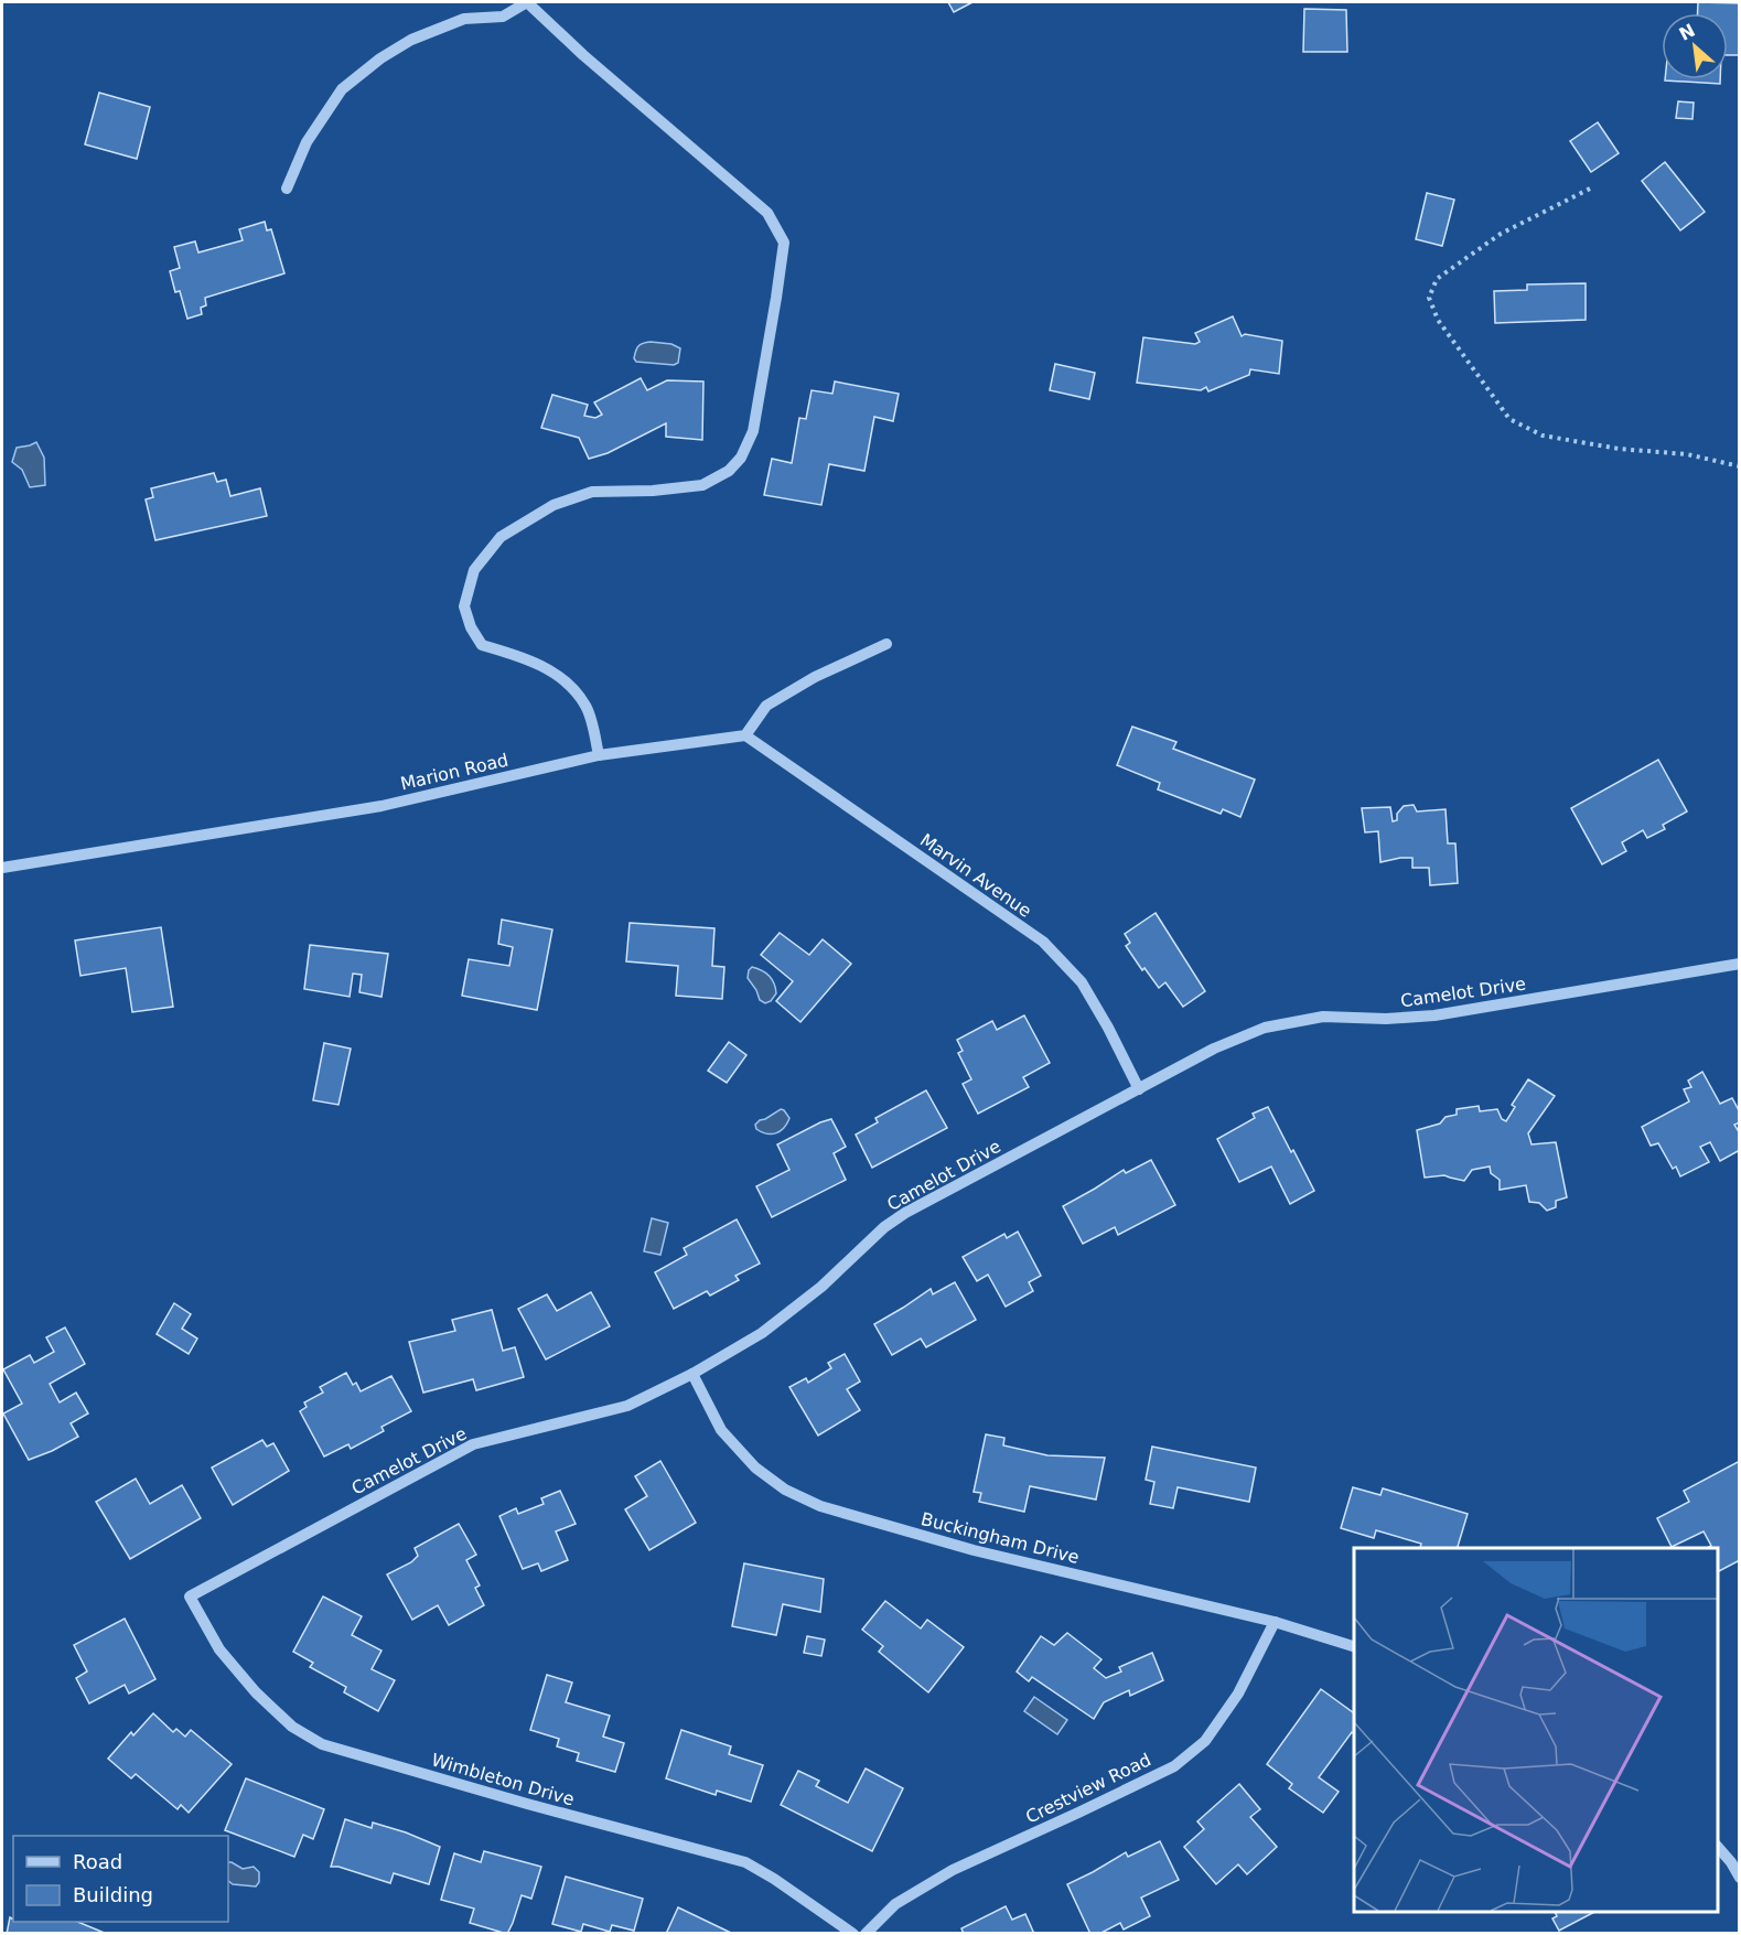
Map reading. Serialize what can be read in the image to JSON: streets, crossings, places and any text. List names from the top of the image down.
{
  "streets": {
    "street": [
      "Marion Road",
      "Marvin Avenue",
      "Camelot Drive",
      "Buckingham Drive",
      "Wimbleton Drive",
      "Crestview Road"
    ]
  },
  "crossings": [
    ["Marion Road", "Marvin Avenue"],
    ["Marvin Avenue", "Camelot Drive"],
    ["Camelot Drive", "Buckingham Drive"],
    ["Camelot Drive", "Wimbleton Drive"],
    ["Buckingham Drive", "Crestview Road"]
  ],
  "legend": ["Road", "Building"],
  "north": "top left"
}
